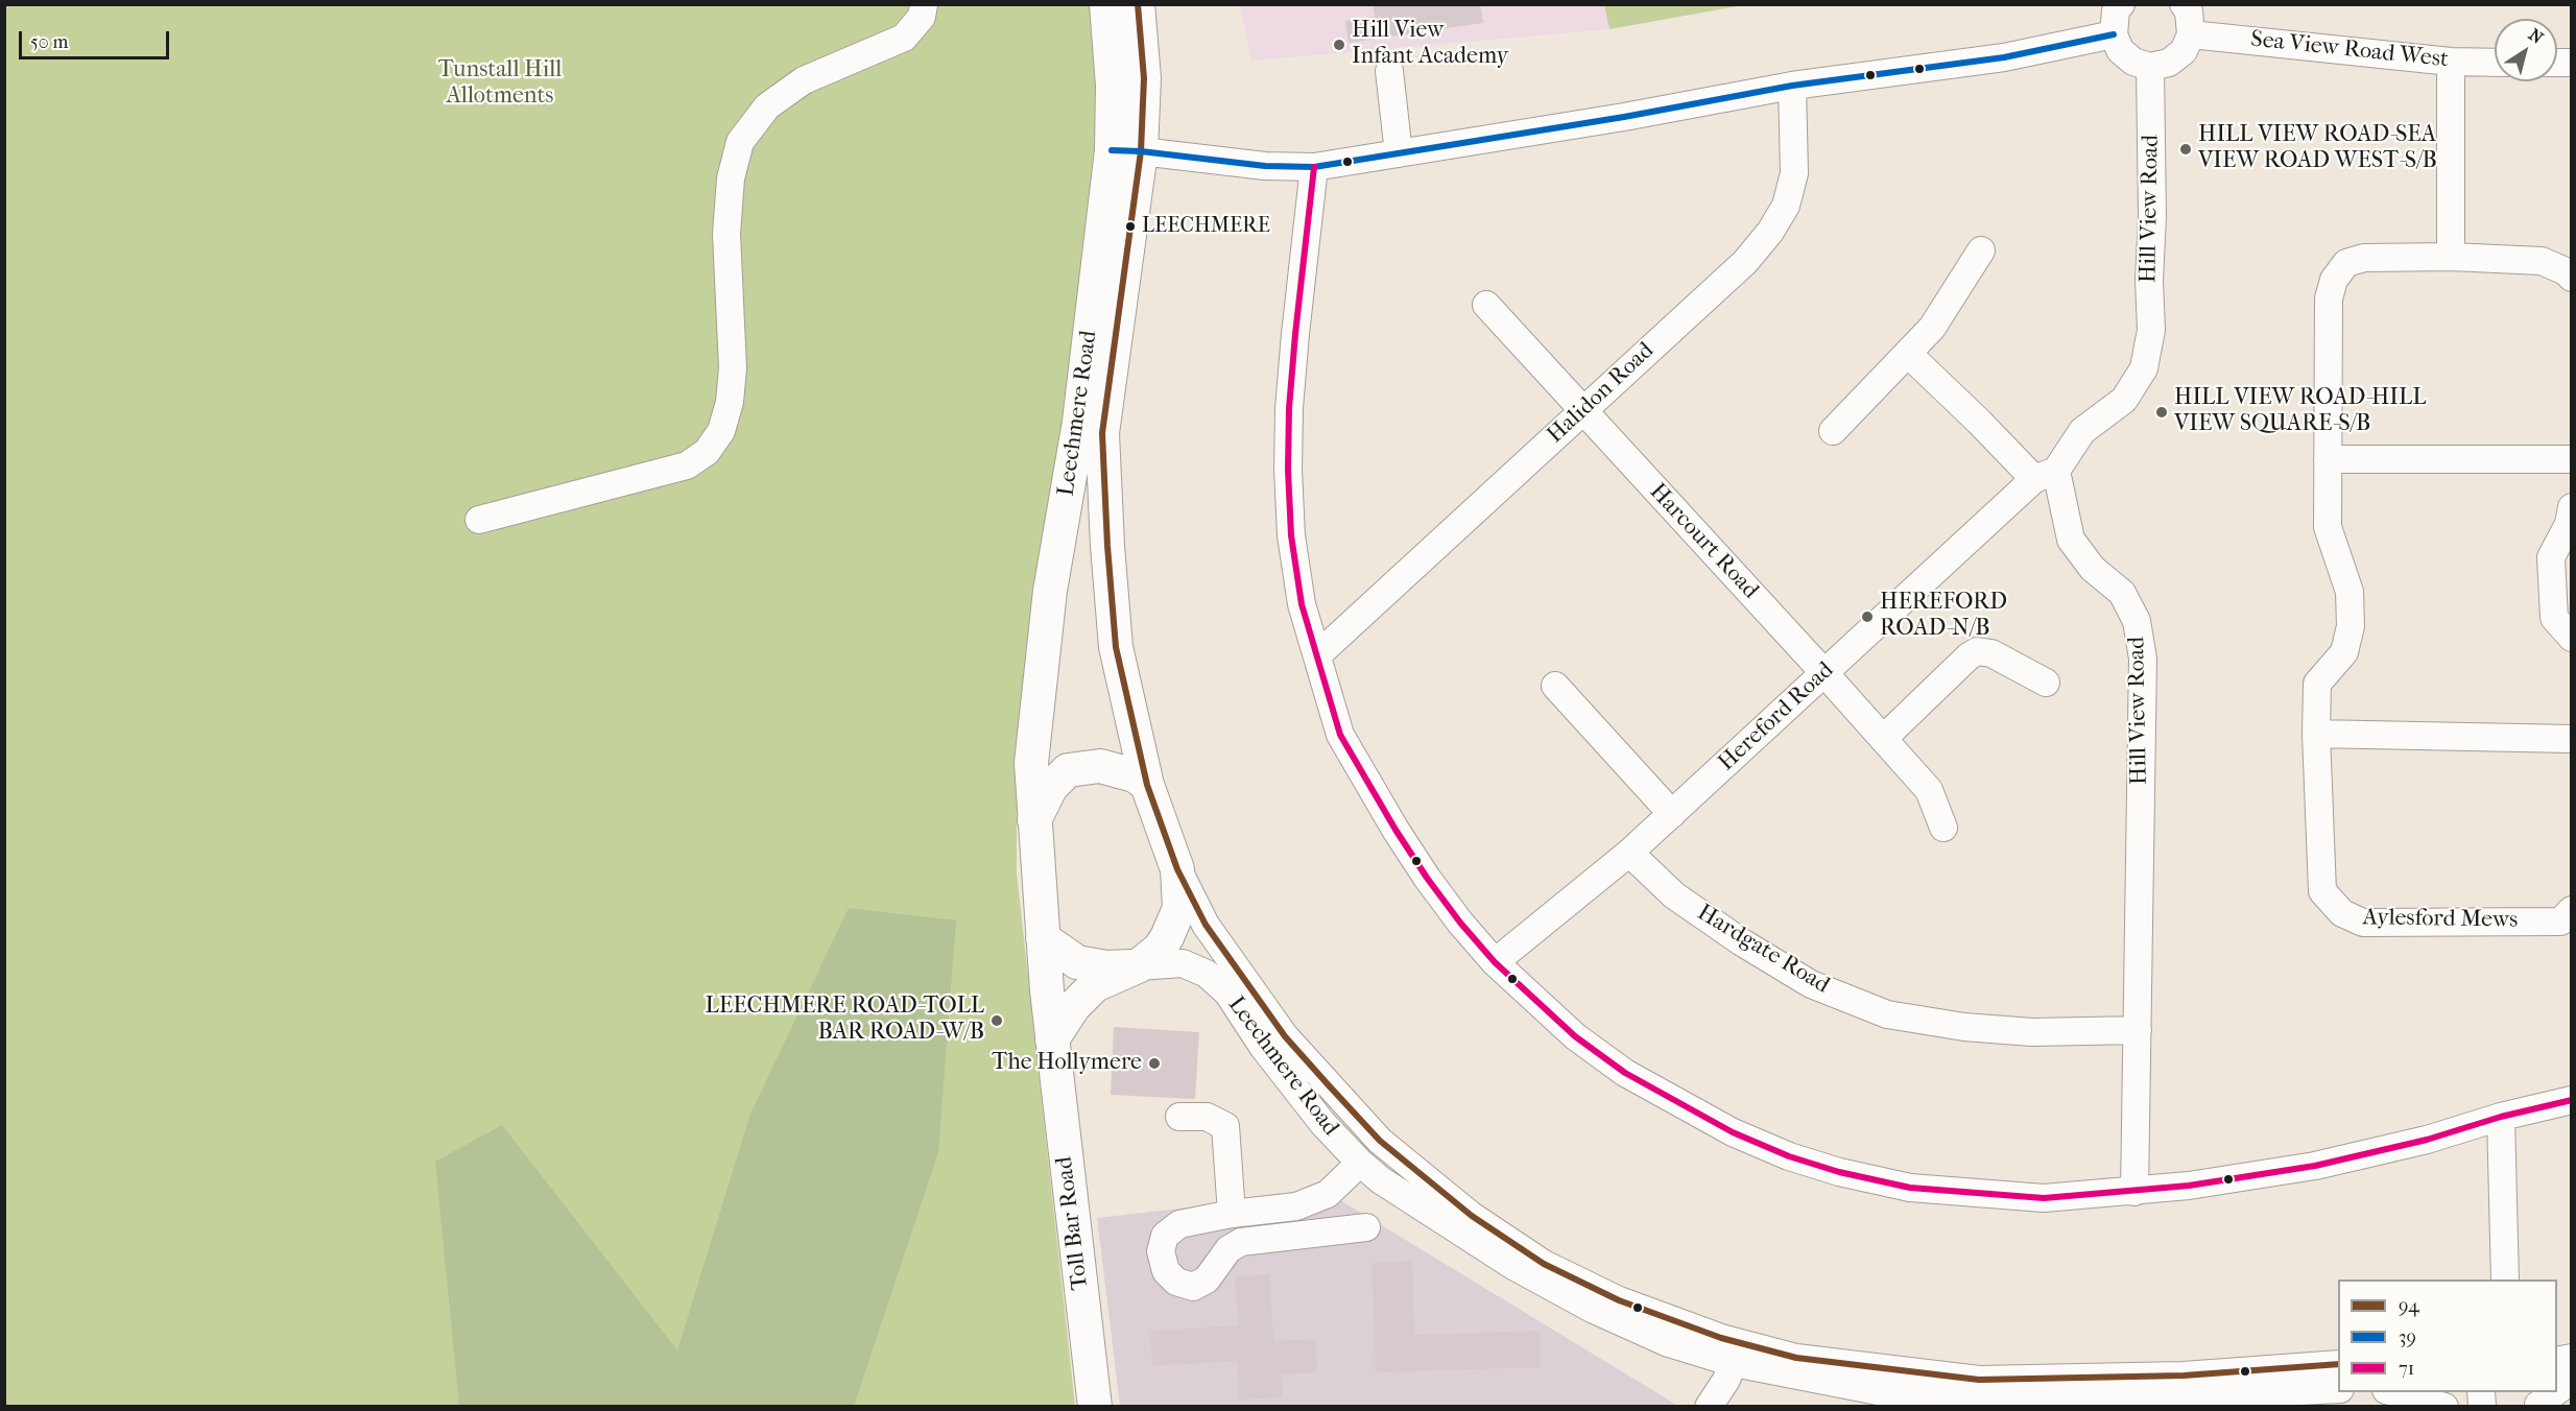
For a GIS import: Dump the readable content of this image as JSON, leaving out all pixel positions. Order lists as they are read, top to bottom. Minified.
{"streets":{"main road":["Leechmere Road","Toll Bar Road"],"street":["Sea View Road West","Hill View Road","Halidon Road","Harcourt Road","Hereford Road","Aylesford Mews","Hardgate Road"]},"crossings":[["Hill View Road","Hereford Road"],["Hill View Road","Hardgate Road"],["Halidon Road","Harcourt Road"],["Leechmere Road","Toll Bar Road"],["Harcourt Road","Hereford Road"],["Hereford Road","Hardgate Road"]],"parks":["Tunstall Hill Allotments"],"places":["Hill View Infant Academy","HILL VIEW ROAD-SEA VIEW ROAD WEST-S/B","LEECHMERE","HILL VIEW ROAD-HILL VIEW SQUARE-S/B","HEREFORD ROAD-N/B","LEECHMERE ROAD-TOLL BAR ROAD-W/B","The Hollymere"],"lines":["transit line 94","transit line 39","transit line 71"],"legend":["94","39","71"],"scale_bar":"50 m","north":"top right"}
